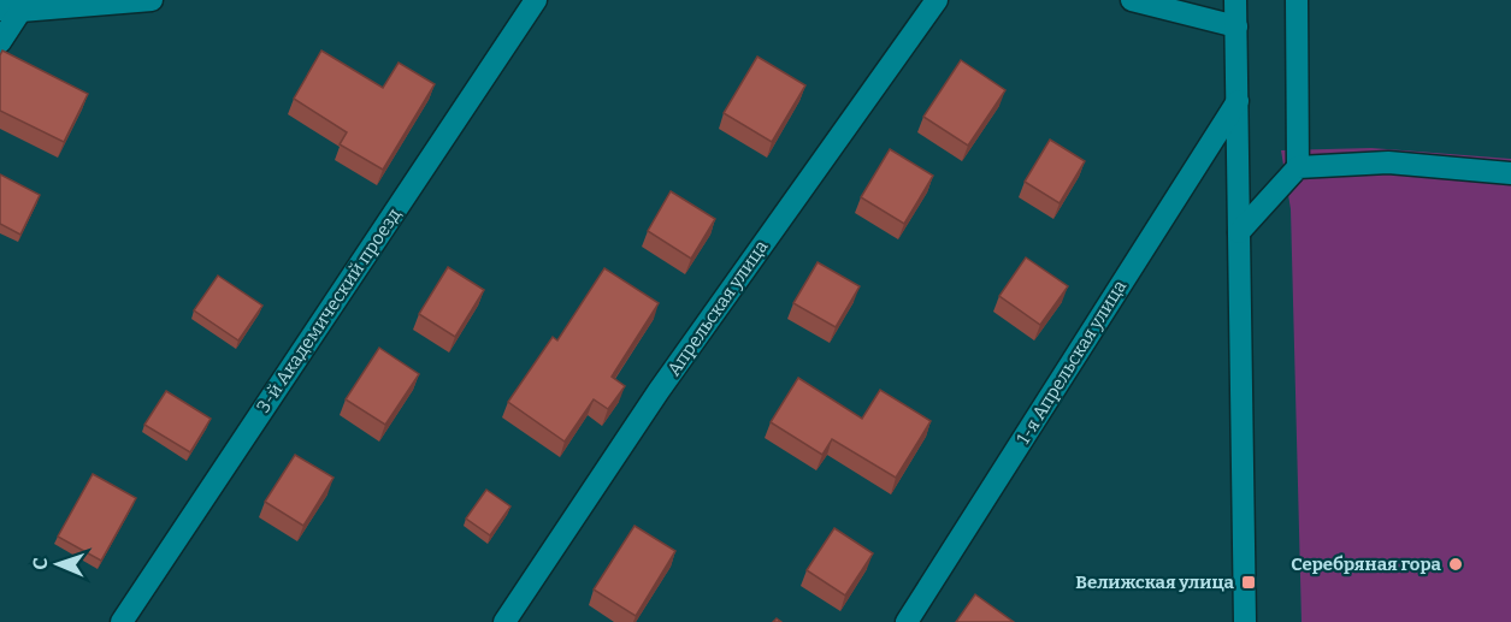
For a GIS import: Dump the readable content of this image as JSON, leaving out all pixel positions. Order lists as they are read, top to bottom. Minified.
{"streets":{"street":["Апрельская улица","3-й Академический проезд","1-я Апрельская улица"]},"places":{"other":["Серебряная гора"],"transit":["Велижская улица"]},"north":"left"}
